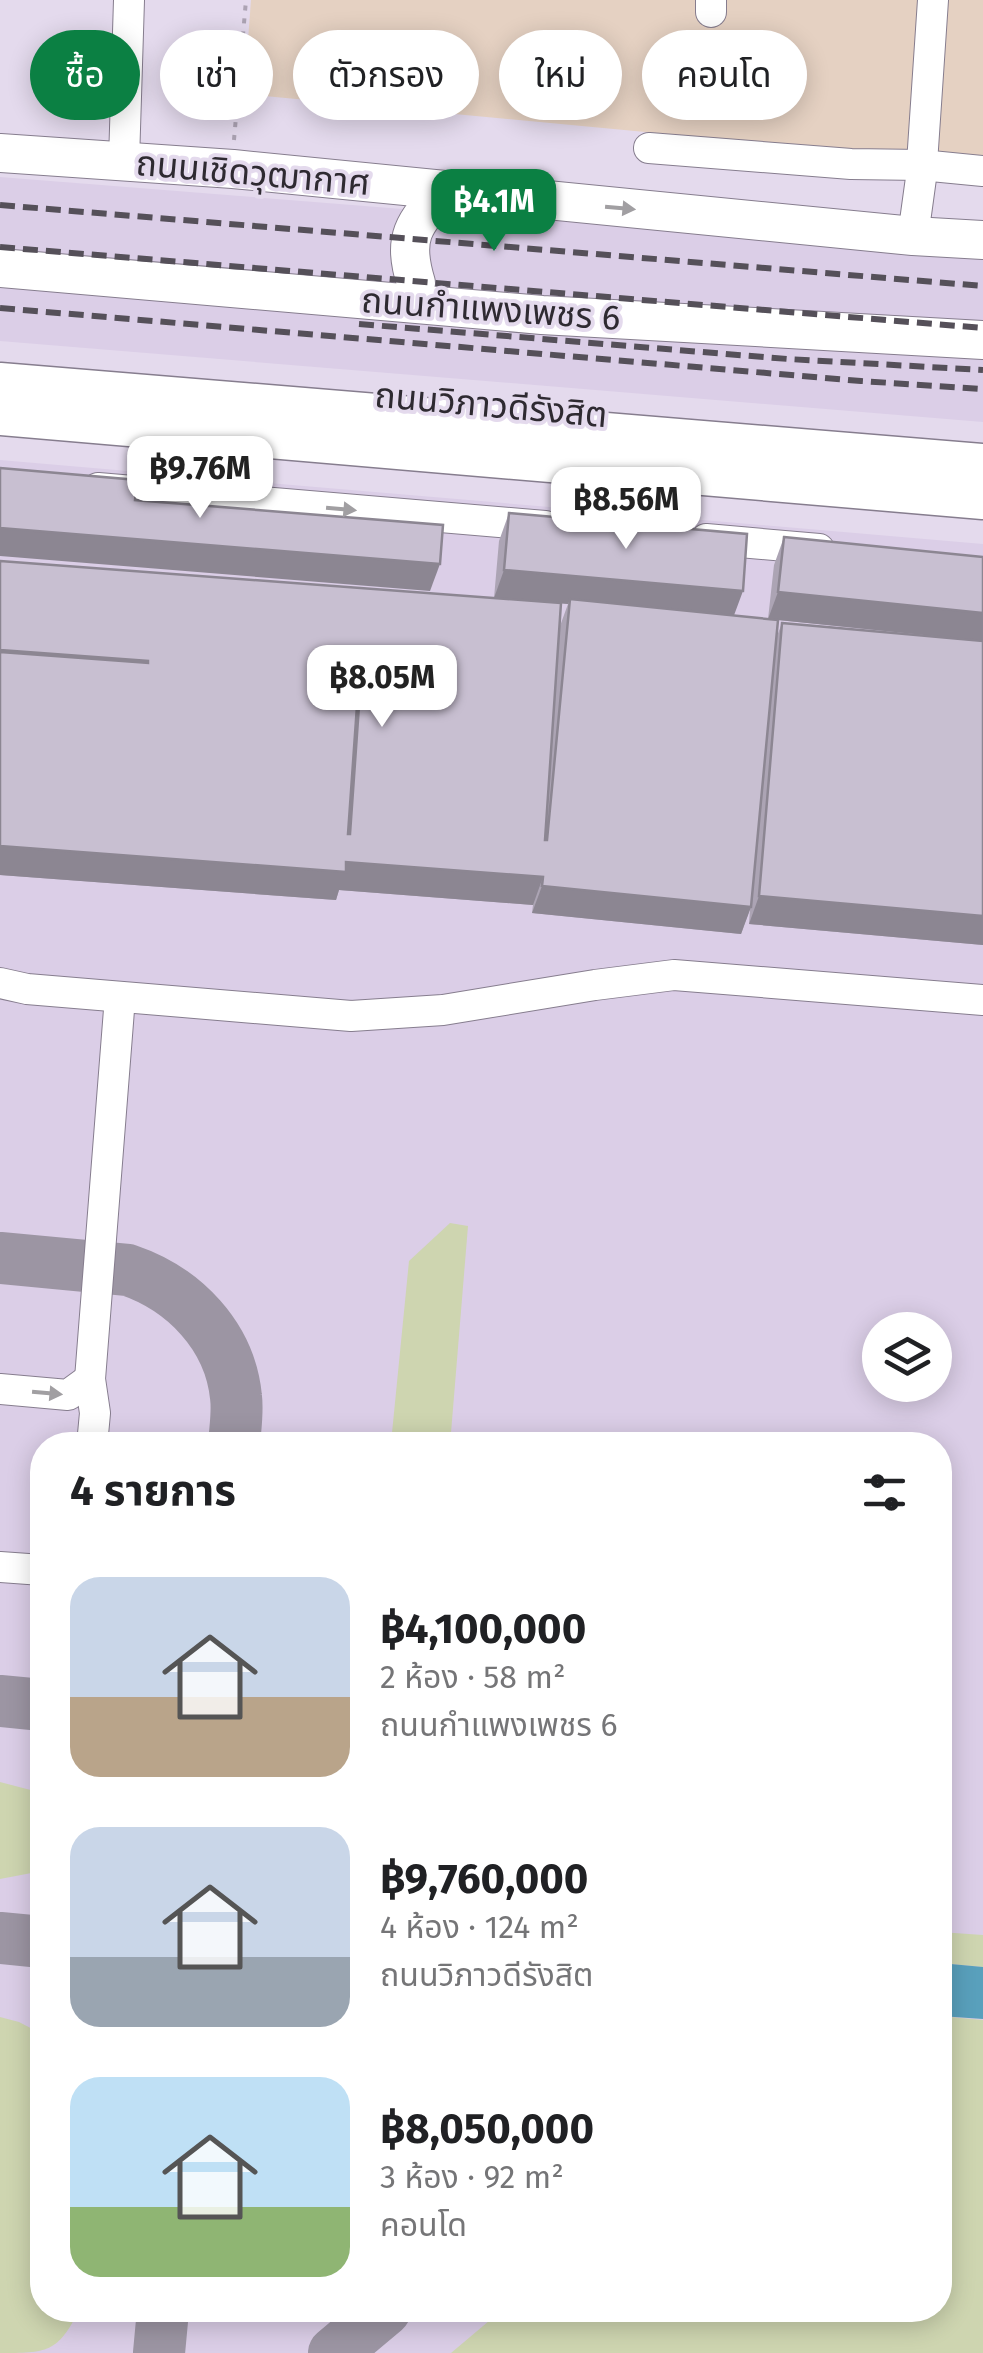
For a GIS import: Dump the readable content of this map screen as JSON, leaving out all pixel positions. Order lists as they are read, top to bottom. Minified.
{"streets":{"highway":["ถนนวิภาวดีรังสิต"],"main road":["ถนนเชิดวุฒากาศ","ถนนกำแพงเพชร 6"]},"one_way":["ถนนเชิดวุฒากาศ"],"page":{"chip":["ซื้อ","เช่า","ตัวกรอง","ใหม่","คอนโด"],"price":["฿4.1M","฿9.76M","฿8.56M","฿8.05M"],"heading":"4 รายการ","list":[{"name":"฿4,100,000","note":"2 ห้อง · 58 m² · ถนนกำแพงเพชร 6"},{"name":"฿9,760,000","note":"4 ห้อง · 124 m² · ถนนวิภาวดีรังสิต"},{"name":"฿8,050,000","note":"3 ห้อง · 92 m² · คอนโด"}]}}
